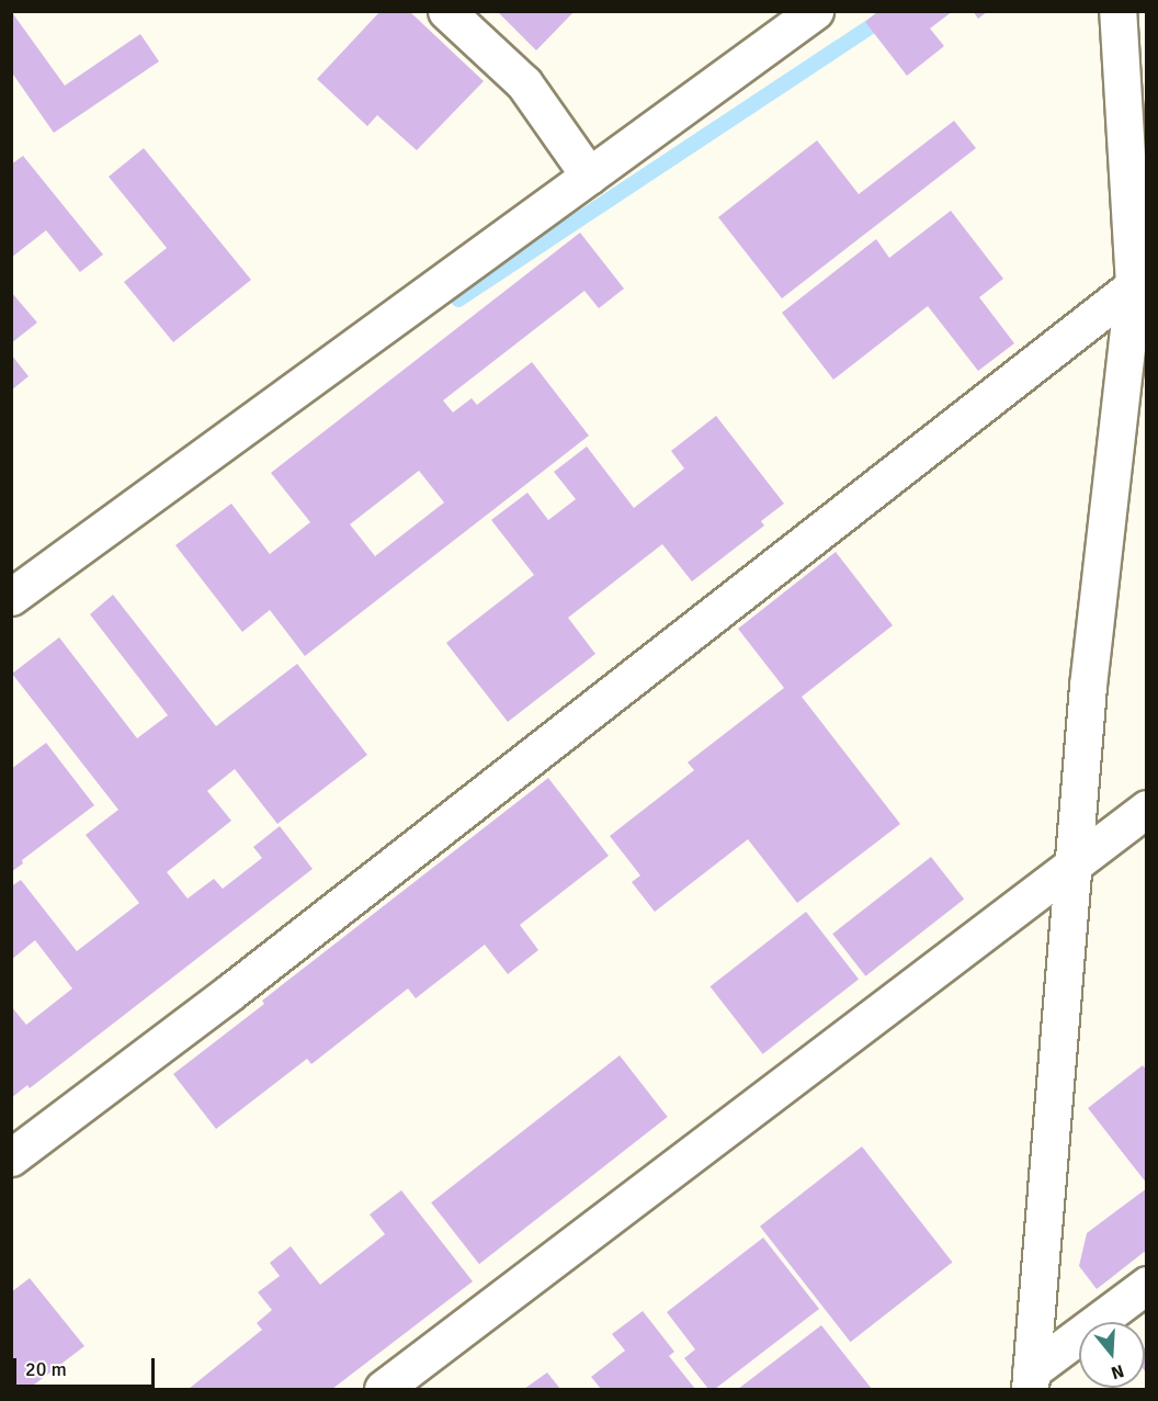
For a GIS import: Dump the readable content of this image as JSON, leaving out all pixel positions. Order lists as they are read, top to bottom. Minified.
{"scale_bar":"20 m","north":"bottom"}
